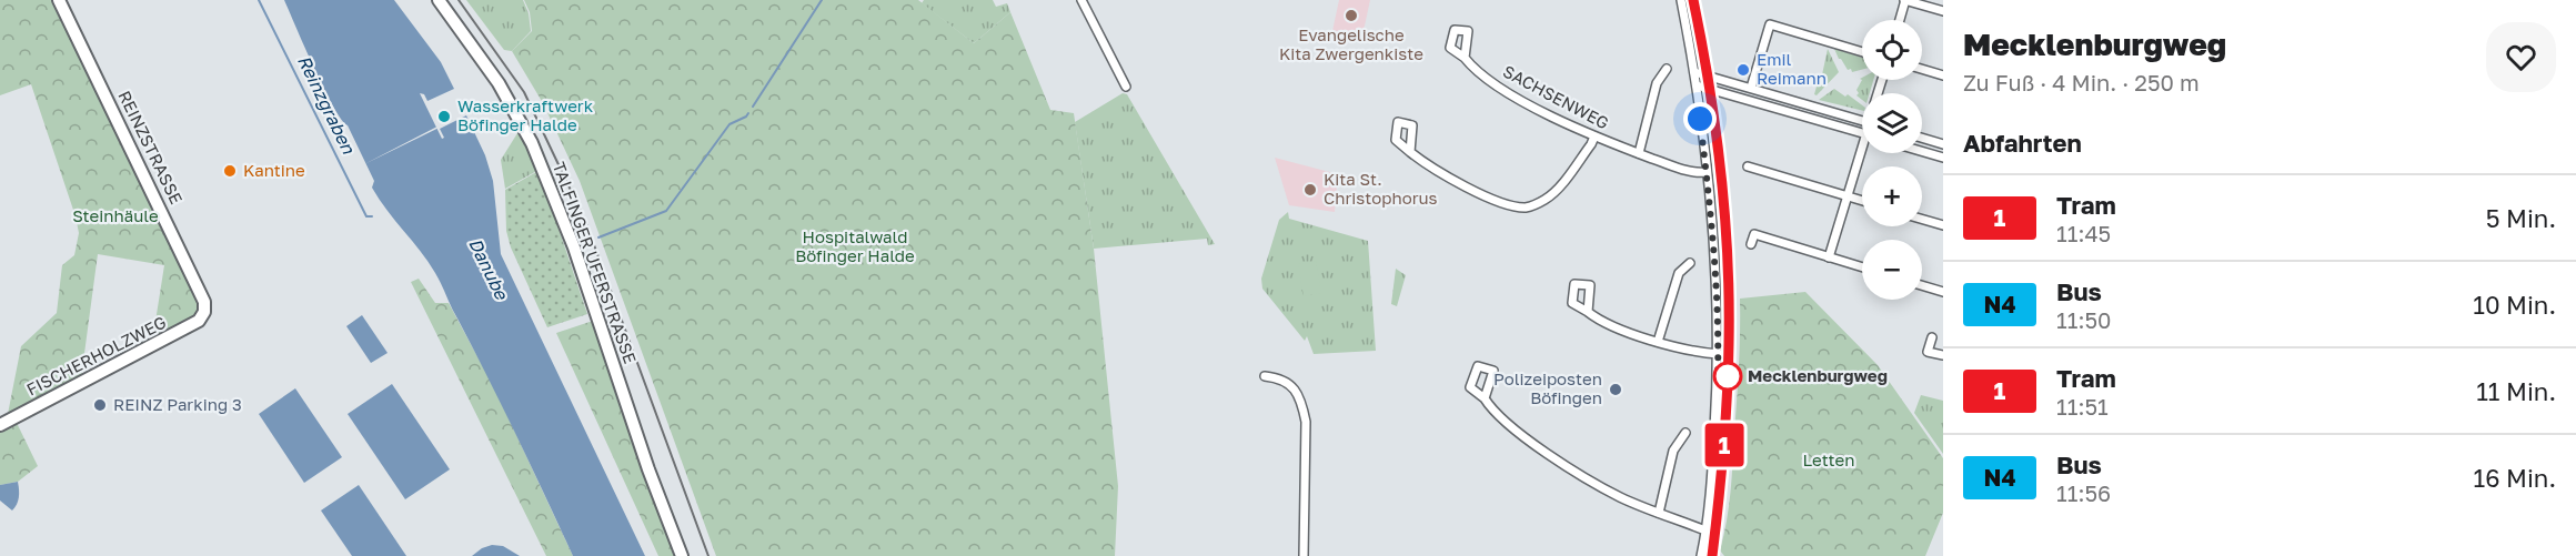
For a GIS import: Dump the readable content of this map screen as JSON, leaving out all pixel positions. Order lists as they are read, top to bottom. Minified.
{"streets":{"street":["SACHSENWEG","REINZSTRASSE","TALFINGER UFERSTRASSE","FISCHERHOLZWEG"]},"crossings":[["REINZSTRASSE","FISCHERHOLZWEG"]],"water":["Reinzgraben","Danube"],"parks":["Steinhäule","Hospitalwald Böfinger Halde","Letten"],"places":["Evangelische Kita Zwergenkiste","Emil Reimann","Wasserkraftwerk Böfinger Halde","Kantine","Kita St. Christophorus","Mecklenburgweg","Polizeiposten Böfingen","REINZ Parking 3"],"lines":["tram line 1"],"page":{"on_map":"1","heading":[["Mecklenburgweg","Zu Fuß · 4 Min. · 250 m"],"Abfahrten"],"map_buttons":["+","−"],"list":[{"mark":"1","name":"Tram","note":"11:45","value":"5 Min."},{"mark":"N4","name":"Bus","note":"11:50","value":"10 Min."},{"mark":"1","name":"Tram","note":"11:51","value":"11 Min."},{"mark":"N4","name":"Bus","note":"11:56","value":"16 Min."}]}}
